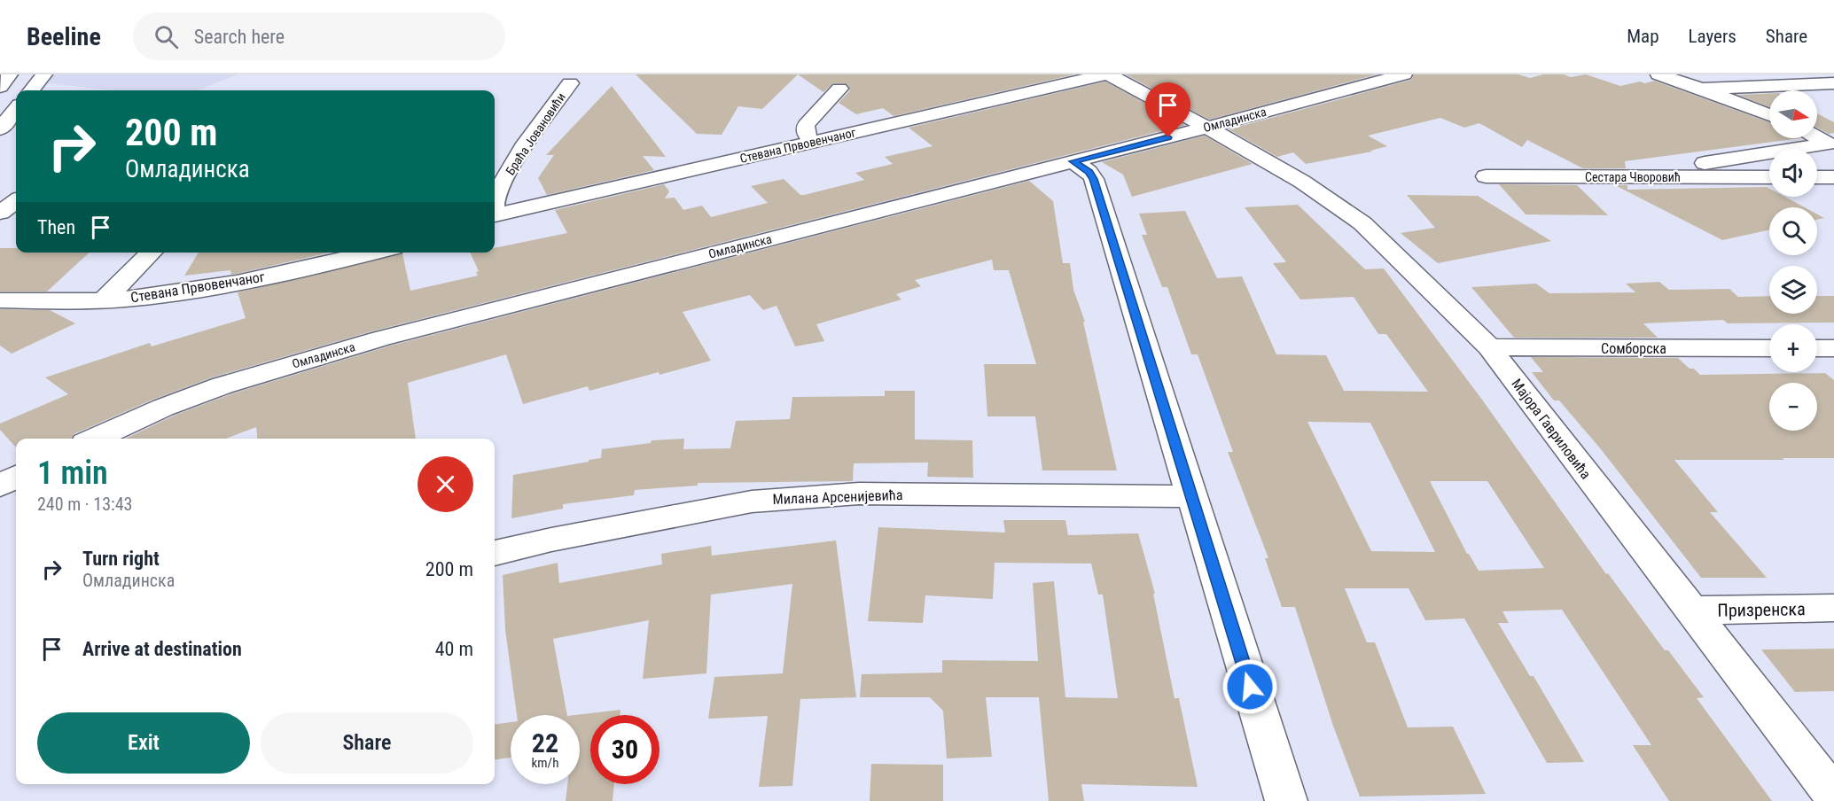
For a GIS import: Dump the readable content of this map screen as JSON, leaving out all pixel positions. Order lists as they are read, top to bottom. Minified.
{"streets":{"street":["Омладинска","Браћа Јовановићи","Стевана Првовенчаног","Сестара Чворовић","Сомборска","Мајора Гавриловића","Милана Арсенијевића","Призренска"]},"crossings":[["Омладинска","Мајора Гавриловића"],["Стевана Првовенчаног","Мајора Гавриловића"],["Сомборска","Мајора Гавриловића"],["Мајора Гавриловића","Призренска"]],"north":"right","page":{"header":"Beeline","search":"Search here","nav":["Map","Layers","Share"],"map_buttons":["+","−"],"turn":["200 m","Омладинска"],"then":"Then","heading":["1 min","240 m · 13:43"],"list":[{"name":"Turn right","note":"Омладинска","value":"200 m"},{"name":"Arrive at destination","value":"40 m"}],"buttons":["Exit","Share"],"speed":"22 km/h","limit":"30"}}
